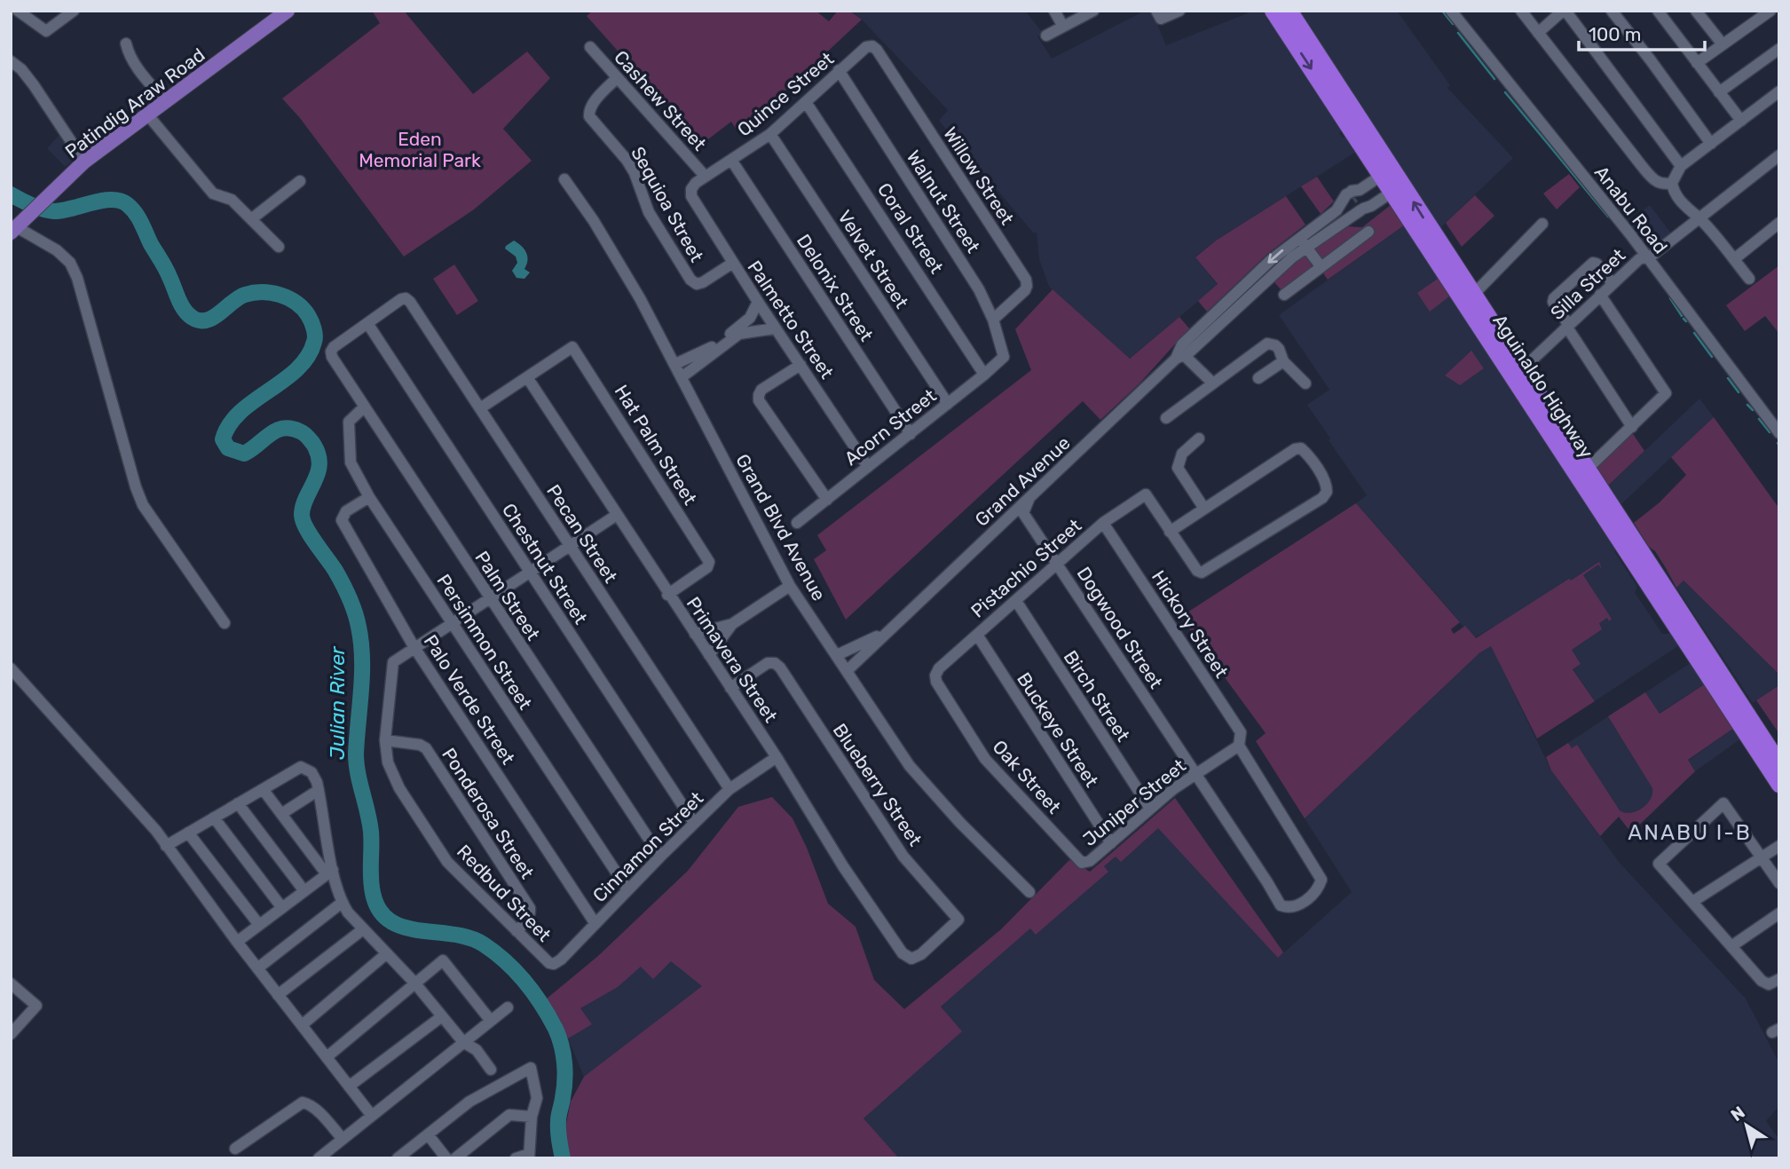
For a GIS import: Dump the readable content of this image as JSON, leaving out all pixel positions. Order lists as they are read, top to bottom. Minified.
{"streets":{"highway":["Aguinaldo Highway"],"main road":["Patindig Araw Road"],"street":["Quince Street","Cashew Street","Willow Street","Walnut Street","Sequioa Street","Anabu Road","Coral Street","Velvet Street","Silla Street","Delonix Street","Palmetto Street","Acorn Street","Hat Palm Street","Grand Avenue","Grand Blvd Avenue","Pecan Street","Chestnut Street","Pistachio Street","Palm Street","Hickory Street","Dogwood Street","Persimmon Street","Primavera Street","Birch Street","Palo Verde Street","Buckeye Street","Oak Street","Blueberry Street","Juniper Street","Ponderosa Street","Cinnamon Street","Redbud Street"]},"crossings":[["Quince Street","Cashew Street"],["Quince Street","Willow Street"],["Quince Street","Walnut Street"],["Quince Street","Coral Street"],["Quince Street","Velvet Street"],["Quince Street","Delonix Street"],["Quince Street","Palmetto Street"],["Cashew Street","Sequioa Street"],["Willow Street","Walnut Street"],["Walnut Street","Acorn Street"],["Sequioa Street","Palmetto Street"],["Anabu Road","Silla Street"],["Coral Street","Acorn Street"],["Velvet Street","Acorn Street"],["Silla Street","Aguinaldo Highway"],["Delonix Street","Acorn Street"],["Palmetto Street","Acorn Street"],["Aguinaldo Highway","Grand Avenue"],["Hat Palm Street","Primavera Street"],["Grand Avenue","Grand Blvd Avenue"],["Grand Avenue","Dogwood Street"],["Pecan Street","Chestnut Street"],["Pecan Street","Palm Street"],["Pecan Street","Cinnamon Street"],["Pecan Street","Redbud Street"],["Chestnut Street","Palm Street"],["Chestnut Street","Cinnamon Street"],["Chestnut Street","Redbud Street"],["Pistachio Street","Hickory Street"],["Pistachio Street","Dogwood Street"],["Pistachio Street","Birch Street"],["Pistachio Street","Buckeye Street"],["Pistachio Street","Oak Street"],["Palm Street","Persimmon Street"],["Palm Street","Cinnamon Street"],["Palm Street","Redbud Street"],["Hickory Street","Dogwood Street"],["Hickory Street","Juniper Street"],["Dogwood Street","Juniper Street"],["Persimmon Street","Palo Verde Street"],["Persimmon Street","Cinnamon Street"],["Persimmon Street","Redbud Street"],["Primavera Street","Blueberry Street"],["Primavera Street","Cinnamon Street"],["Primavera Street","Redbud Street"],["Birch Street","Juniper Street"],["Palo Verde Street","Cinnamon Street"],["Palo Verde Street","Redbud Street"],["Buckeye Street","Juniper Street"],["Oak Street","Juniper Street"],["Ponderosa Street","Redbud Street"],["Cinnamon Street","Redbud Street"]],"districts":["ANABU I-B"],"water":["Julian River"],"parks":["Eden Memorial Park"],"scale_bar":"100 m","north":"top left"}
